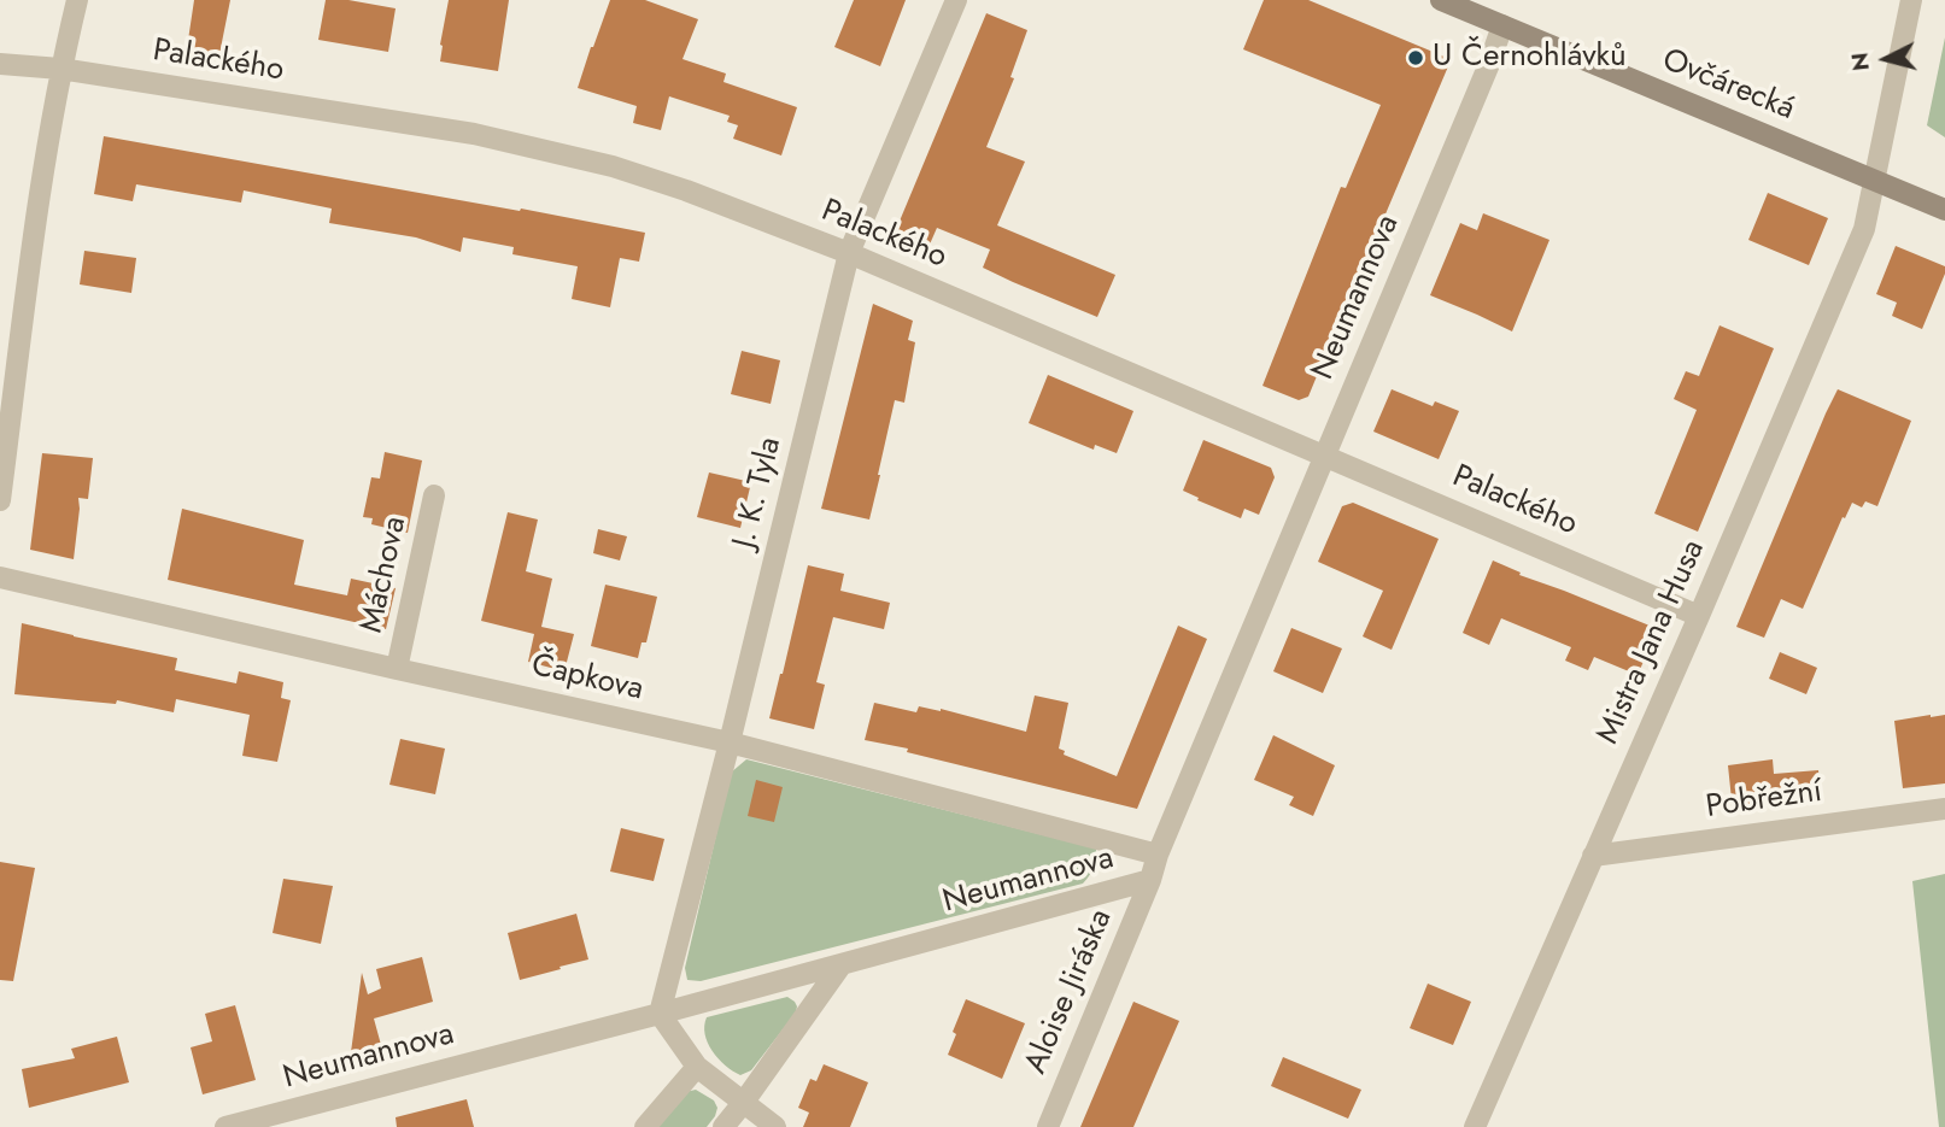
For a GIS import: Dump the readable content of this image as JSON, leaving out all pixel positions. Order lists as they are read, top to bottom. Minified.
{"streets":{"main road":["Ovčárecká"],"street":["Palackého","Neumannova","J. K. Tyla","Máchova","Mistra Jana Husa","Čapkova","Pobřežní","Aloise Jiráska"]},"crossings":[["Palackého","Neumannova"],["Palackého","J. K. Tyla"],["Palackého","Mistra Jana Husa"],["Ovčárecká","Neumannova"],["Ovčárecká","Mistra Jana Husa"],["Neumannova","J. K. Tyla"],["Neumannova","Čapkova"],["Neumannova","Aloise Jiráska"],["J. K. Tyla","Čapkova"],["Máchova","Čapkova"],["Mistra Jana Husa","Pobřežní"]],"places":["U Černohlávků"],"north":"left"}
